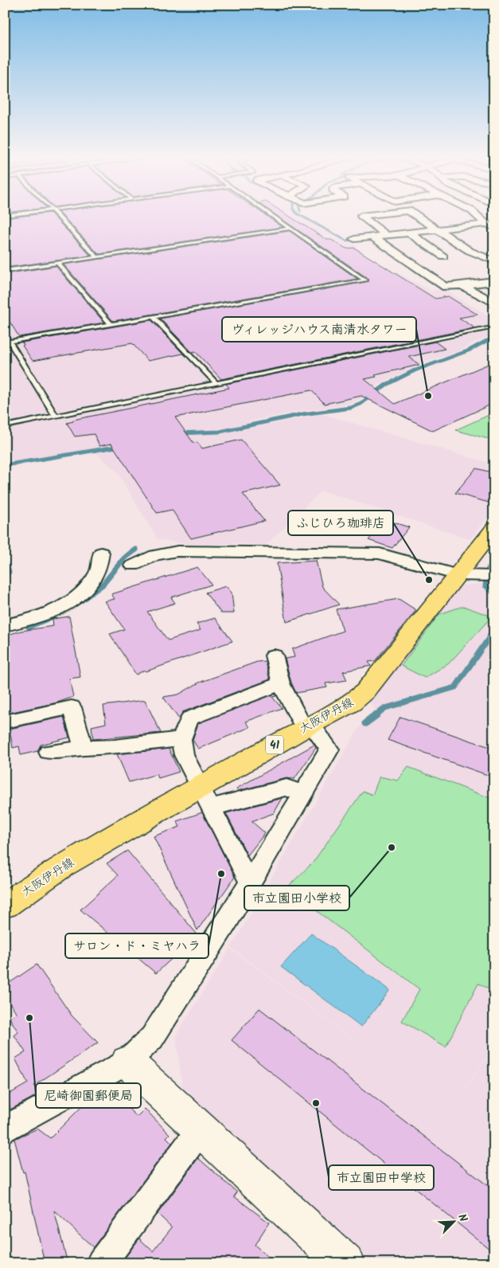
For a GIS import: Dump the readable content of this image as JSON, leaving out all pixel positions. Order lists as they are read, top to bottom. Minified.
{"streets":{"main road":["大阪伊丹線","41"]},"places":["ヴィレッジハウス南清水タワー","ふじひろ珈琲店","市立園田小学校","サロン・ド・ミヤハラ","尼崎御園郵便局","市立園田中学校"],"north":"top right"}
